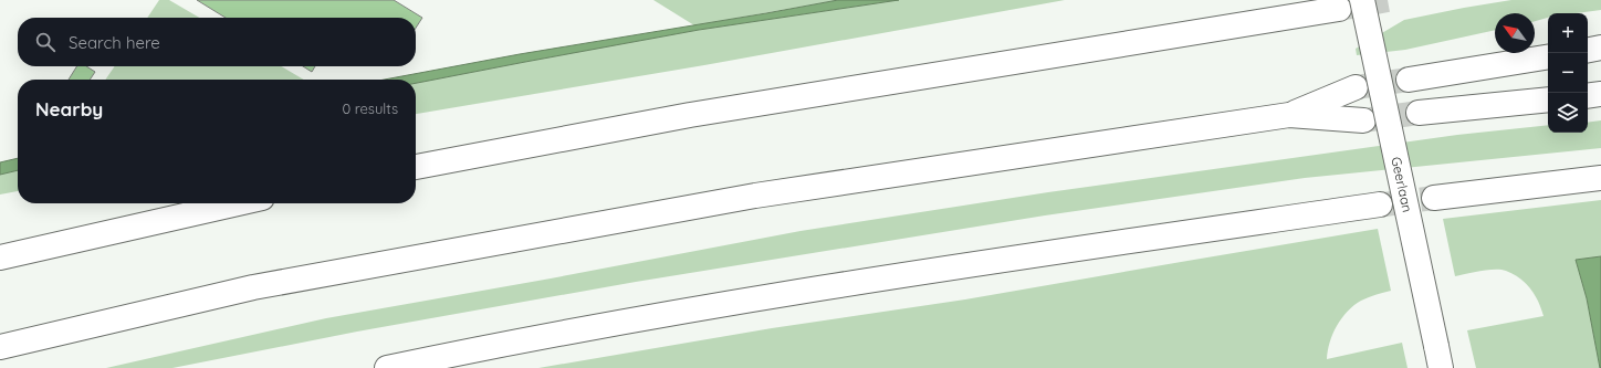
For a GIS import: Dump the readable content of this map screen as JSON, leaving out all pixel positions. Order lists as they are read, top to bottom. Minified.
{"streets":{"main road":["Geerlaan"]},"north":"top left","page":{"map_buttons":["+","−"],"search":"Search here","heading":["Nearby","0 results"]}}
